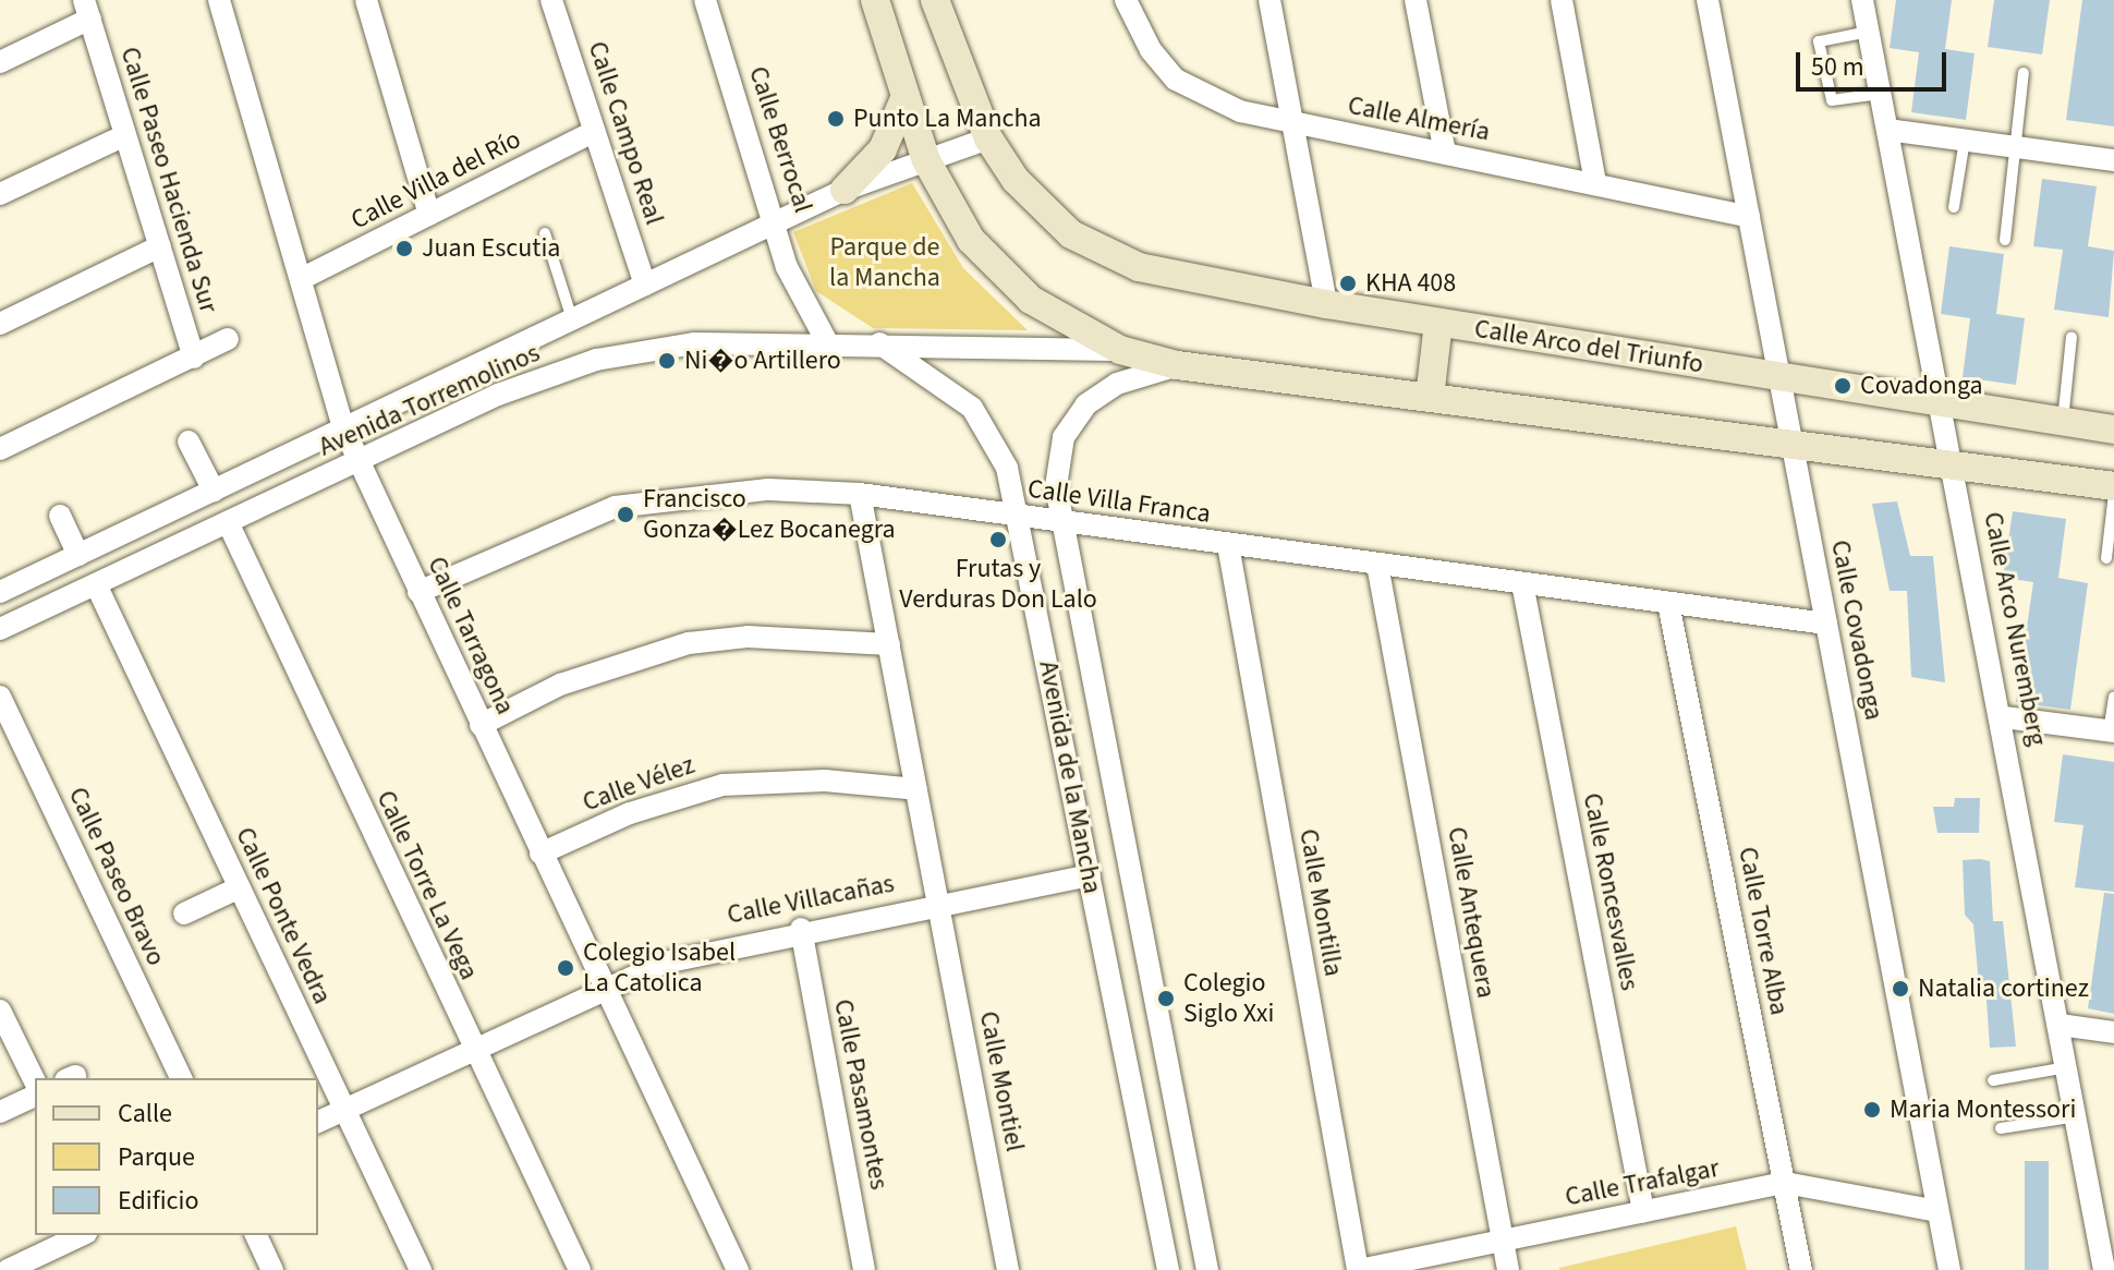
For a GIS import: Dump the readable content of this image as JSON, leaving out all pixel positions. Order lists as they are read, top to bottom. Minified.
{"streets":{"street":["Calle Almería","Calle Campo Real","Calle Berrocal","Calle Paseo Hacienda Sur","Calle Villa del Río","Calle Arco del Triunfo","Avenida Torremolinos","Calle Villa Franca","Calle Arco Nuremberg","Calle Covadonga","Calle Tarragona","Avenida de la Mancha","Calle Vélez","Calle Paseo Bravo","Calle Torre La Vega","Calle Roncesvalles","Calle Villacañas","Calle Montilla","Calle Antequera","Calle Ponte Vedra","Calle Torre Alba","Calle Montiel","Calle Pasamontes","Calle Trafalgar"]},"crossings":[["Calle Almería","Calle Covadonga"],["Calle Campo Real","Calle Villa del Río"],["Calle Campo Real","Avenida Torremolinos"],["Calle Berrocal","Avenida Torremolinos"],["Calle Villa del Río","Calle Tarragona"],["Calle Arco del Triunfo","Avenida Torremolinos"],["Calle Arco del Triunfo","Calle Arco Nuremberg"],["Calle Arco del Triunfo","Calle Covadonga"],["Avenida Torremolinos","Calle Tarragona"],["Avenida Torremolinos","Avenida de la Mancha"],["Avenida Torremolinos","Calle Torre La Vega"],["Avenida Torremolinos","Calle Ponte Vedra"],["Calle Villa Franca","Calle Covadonga"],["Calle Villa Franca","Calle Tarragona"],["Calle Villa Franca","Avenida de la Mancha"],["Calle Villa Franca","Calle Roncesvalles"],["Calle Villa Franca","Calle Montilla"],["Calle Villa Franca","Calle Antequera"],["Calle Villa Franca","Calle Torre Alba"],["Calle Villa Franca","Calle Montiel"],["Calle Covadonga","Calle Trafalgar"],["Calle Tarragona","Calle Vélez"],["Calle Tarragona","Calle Villacañas"],["Avenida de la Mancha","Calle Villacañas"],["Calle Vélez","Calle Montiel"],["Calle Torre La Vega","Calle Villacañas"],["Calle Roncesvalles","Calle Trafalgar"],["Calle Villacañas","Calle Ponte Vedra"],["Calle Villacañas","Calle Montiel"],["Calle Villacañas","Calle Pasamontes"],["Calle Montilla","Calle Trafalgar"],["Calle Antequera","Calle Trafalgar"],["Calle Torre Alba","Calle Trafalgar"]],"parks":["Parque de la Mancha"],"places":["Punto La Mancha","Juan Escutia","KHA 408","Ni�o Artillero","Covadonga","Francisco Gonza�Lez Bocanegra","Frutas y Verduras Don Lalo","Colegio Isabel La Catolica","Natalia cortinez","Colegio Siglo Xxi","Maria Montessori"],"legend":["Calle","Parque","Edificio"],"scale_bar":"50 m"}
